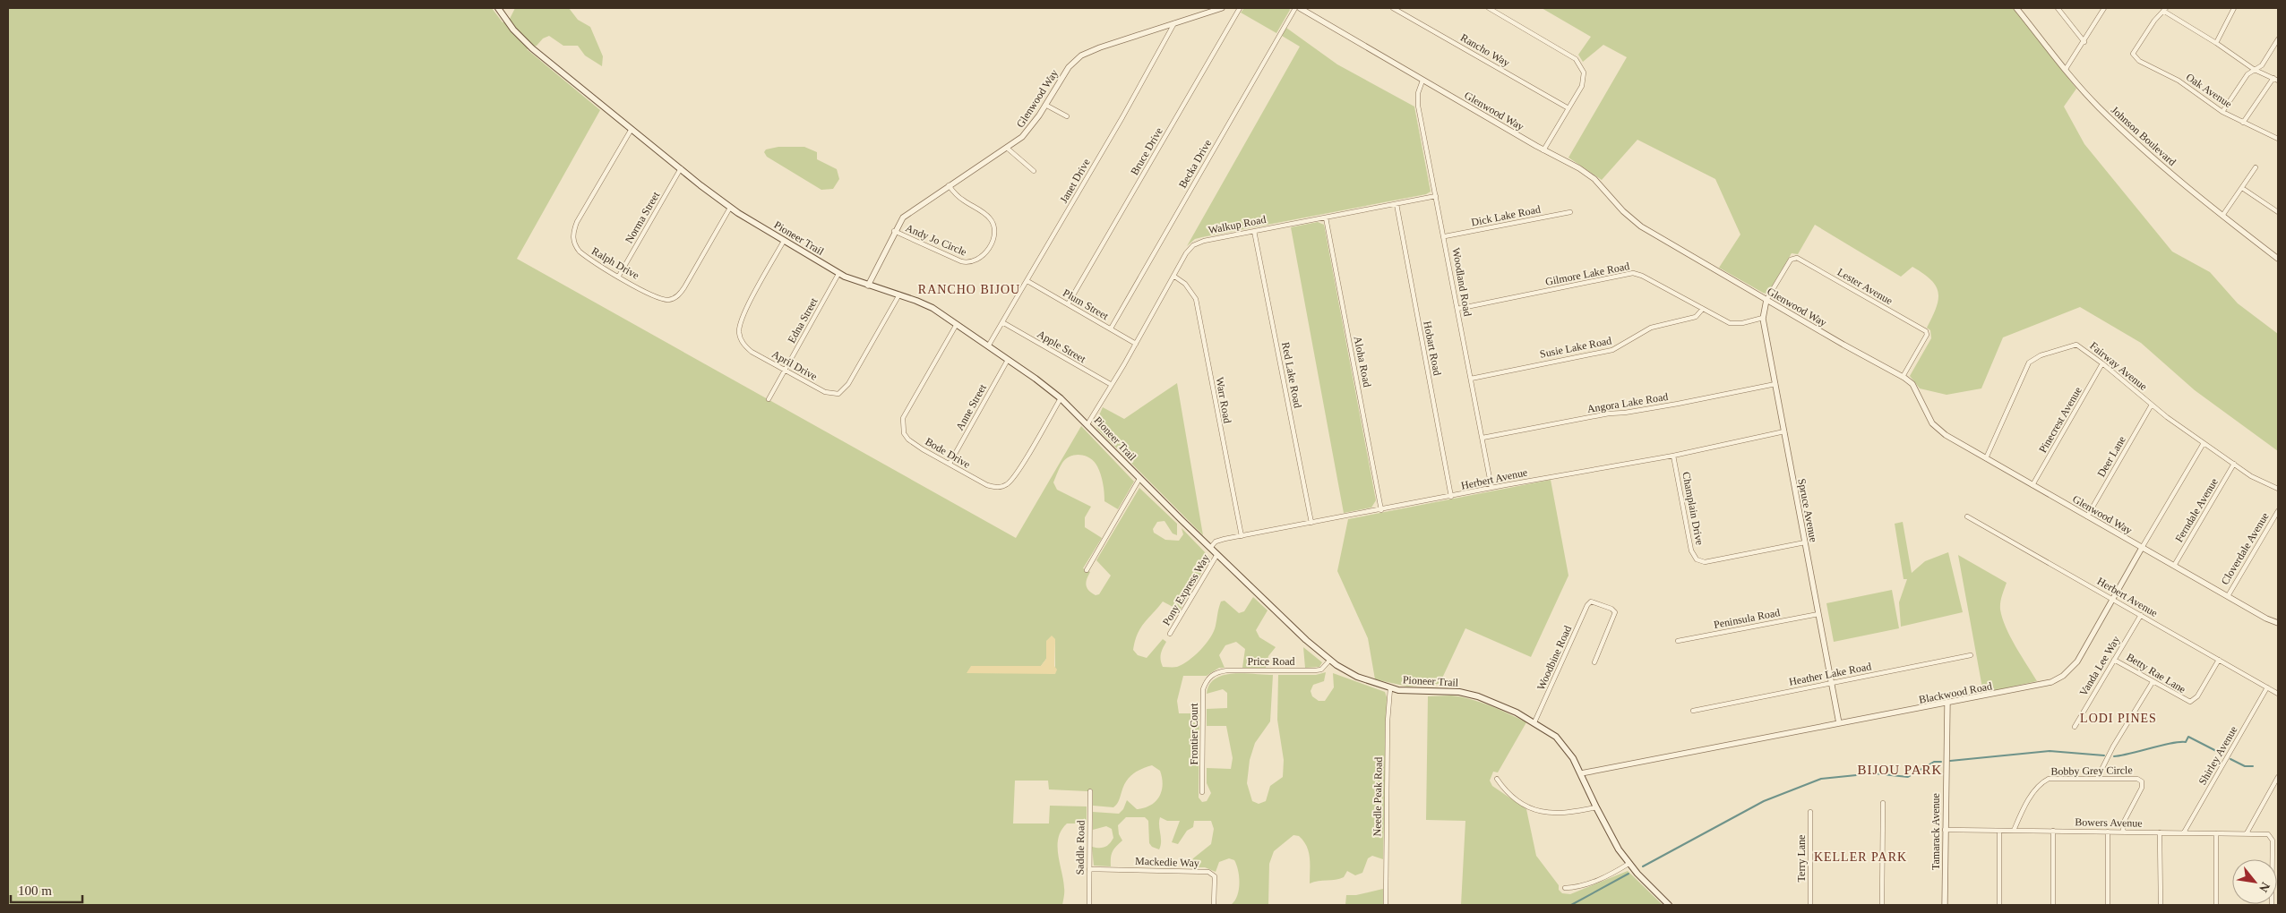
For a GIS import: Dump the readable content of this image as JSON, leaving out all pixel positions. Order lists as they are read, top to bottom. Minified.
{"streets":{"main road":["Pioneer Trail"],"street":["Rancho Way","Oak Avenue","Glenwood Way","Johnson Boulevard","Bruce Drive","Becka Drive","Janet Drive","Dick Lake Road","Norma Street","Walkup Road","Andy Jo Circle","Ralph Drive","Gilmore Lake Road","Woodland Road","Lester Avenue","Plum Street","Edna Street","Apple Street","Susie Lake Road","Hobart Road","Aloha Road","April Drive","Fairway Avenue","Red Lake Road","Warr Road","Angora Lake Road","Anne Street","Pinecrest Avenue","Bode Drive","Deer Lane","Herbert Avenue","Champlain Drive","Spruce Avenue","Ferndale Avenue","Cloverdale Avenue","Pony Express Way","Peninsula Road","Woodbine Road","Price Road","Vanda Lee Way","Betty Rae Lane","Heather Lake Road","Blackwood Road","Frontier Court","Shirley Avenue","Bobby Grey Circle","Needle Peak Road","Bowers Avenue","Tamarack Avenue","Saddle Road","Terry Lane","Mackedie Way"]},"crossings":[["Glenwood Way","Janet Drive"],["Glenwood Way","Pioneer Trail"],["Glenwood Way","Andy Jo Circle"],["Glenwood Way","Woodland Road"],["Glenwood Way","Lester Avenue"],["Glenwood Way","Fairway Avenue"],["Glenwood Way","Pinecrest Avenue"],["Glenwood Way","Deer Lane"],["Glenwood Way","Spruce Avenue"],["Glenwood Way","Ferndale Avenue"],["Glenwood Way","Cloverdale Avenue"],["Glenwood Way","Blackwood Road"],["Bruce Drive","Plum Street"],["Becka Drive","Plum Street"],["Janet Drive","Pioneer Trail"],["Janet Drive","Plum Street"],["Janet Drive","Apple Street"],["Dick Lake Road","Woodland Road"],["Norma Street","Pioneer Trail"],["Norma Street","Ralph Drive"],["Walkup Road","Pioneer Trail"],["Walkup Road","Woodland Road"],["Walkup Road","Plum Street"],["Walkup Road","Apple Street"],["Walkup Road","Hobart Road"],["Walkup Road","Aloha Road"],["Walkup Road","Red Lake Road"],["Walkup Road","Warr Road"],["Pioneer Trail","Ralph Drive"],["Pioneer Trail","Edna Street"],["Pioneer Trail","April Drive"],["Pioneer Trail","Anne Street"],["Pioneer Trail","Bode Drive"],["Pioneer Trail","Herbert Avenue"],["Pioneer Trail","Pony Express Way"],["Pioneer Trail","Woodbine Road"],["Pioneer Trail","Price Road"],["Pioneer Trail","Blackwood Road"],["Pioneer Trail","Needle Peak Road"],["Gilmore Lake Road","Woodland Road"],["Gilmore Lake Road","Susie Lake Road"],["Gilmore Lake Road","Spruce Avenue"],["Woodland Road","Susie Lake Road"],["Woodland Road","Angora Lake Road"],["Woodland Road","Herbert Avenue"],["Lester Avenue","Spruce Avenue"],["Edna Street","April Drive"],["Hobart Road","Herbert Avenue"],["Aloha Road","Herbert Avenue"],["Fairway Avenue","Pinecrest Avenue"],["Fairway Avenue","Deer Lane"],["Fairway Avenue","Ferndale Avenue"],["Fairway Avenue","Blackwood Road"],["Red Lake Road","Herbert Avenue"],["Warr Road","Herbert Avenue"],["Angora Lake Road","Spruce Avenue"],["Anne Street","Bode Drive"],["Herbert Avenue","Champlain Drive"],["Herbert Avenue","Spruce Avenue"],["Herbert Avenue","Vanda Lee Way"],["Herbert Avenue","Betty Rae Lane"],["Herbert Avenue","Blackwood Road"],["Herbert Avenue","Shirley Avenue"],["Champlain Drive","Spruce Avenue"],["Spruce Avenue","Peninsula Road"],["Spruce Avenue","Heather Lake Road"],["Spruce Avenue","Blackwood Road"],["Price Road","Frontier Court"],["Vanda Lee Way","Betty Rae Lane"],["Blackwood Road","Tamarack Avenue"],["Shirley Avenue","Bowers Avenue"],["Bobby Grey Circle","Bowers Avenue"],["Bowers Avenue","Tamarack Avenue"],["Saddle Road","Mackedie Way"]],"districts":["RANCHO BIJOU","LODI PINES","BIJOU PARK","KELLER PARK"],"scale_bar":"100 m","north":"bottom right"}
